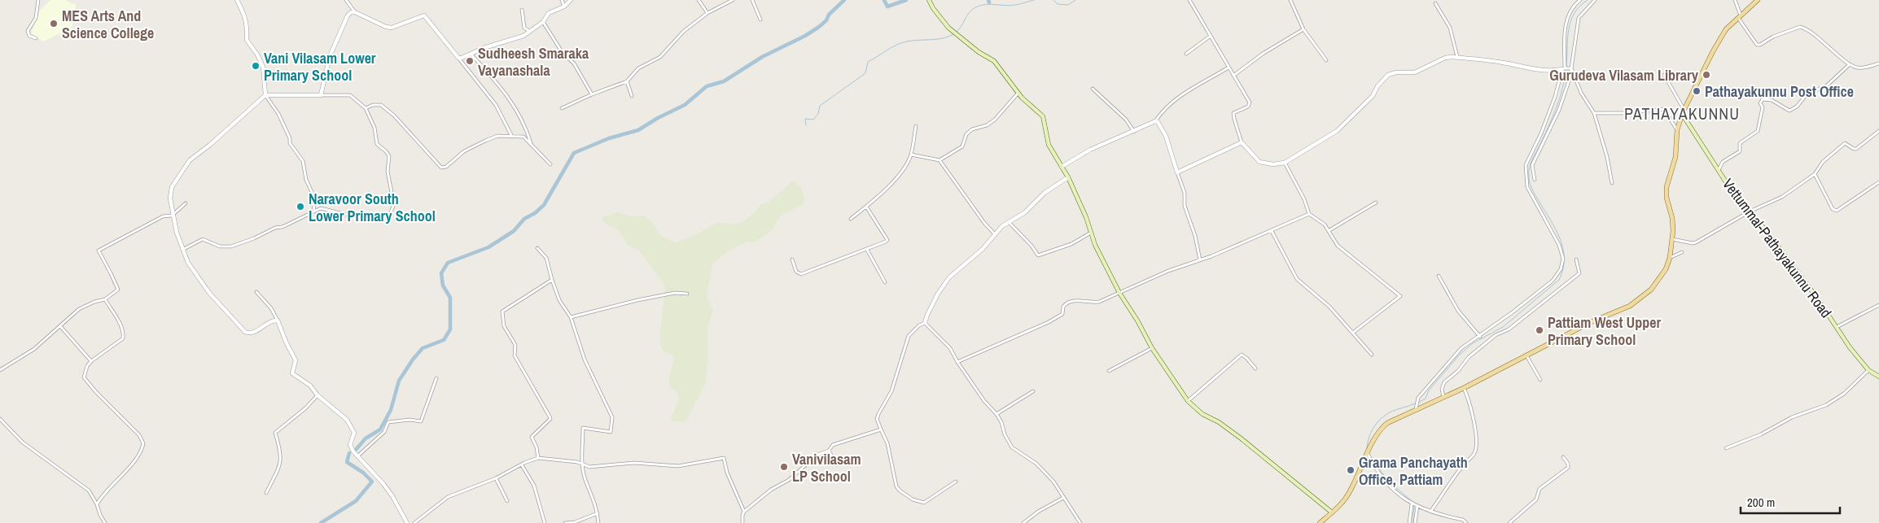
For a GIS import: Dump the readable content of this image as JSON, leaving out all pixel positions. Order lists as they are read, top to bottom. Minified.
{"streets":{"main road":["Vettummal-Pathayakunnu Road"]},"districts":["PATHAYAKUNNU"],"places":["MES Arts And Science College","Sudheesh Smaraka Vayanashala","Vani Vilasam Lower Primary School","Gurudeva Vilasam Library","Pathayakunnu Post Office","Naravoor South Lower Primary School","Pattiam West Upper Primary School","Vanivilasam LP School","Grama Panchayath Office, Pattiam"],"scale_bar":"200 m"}
